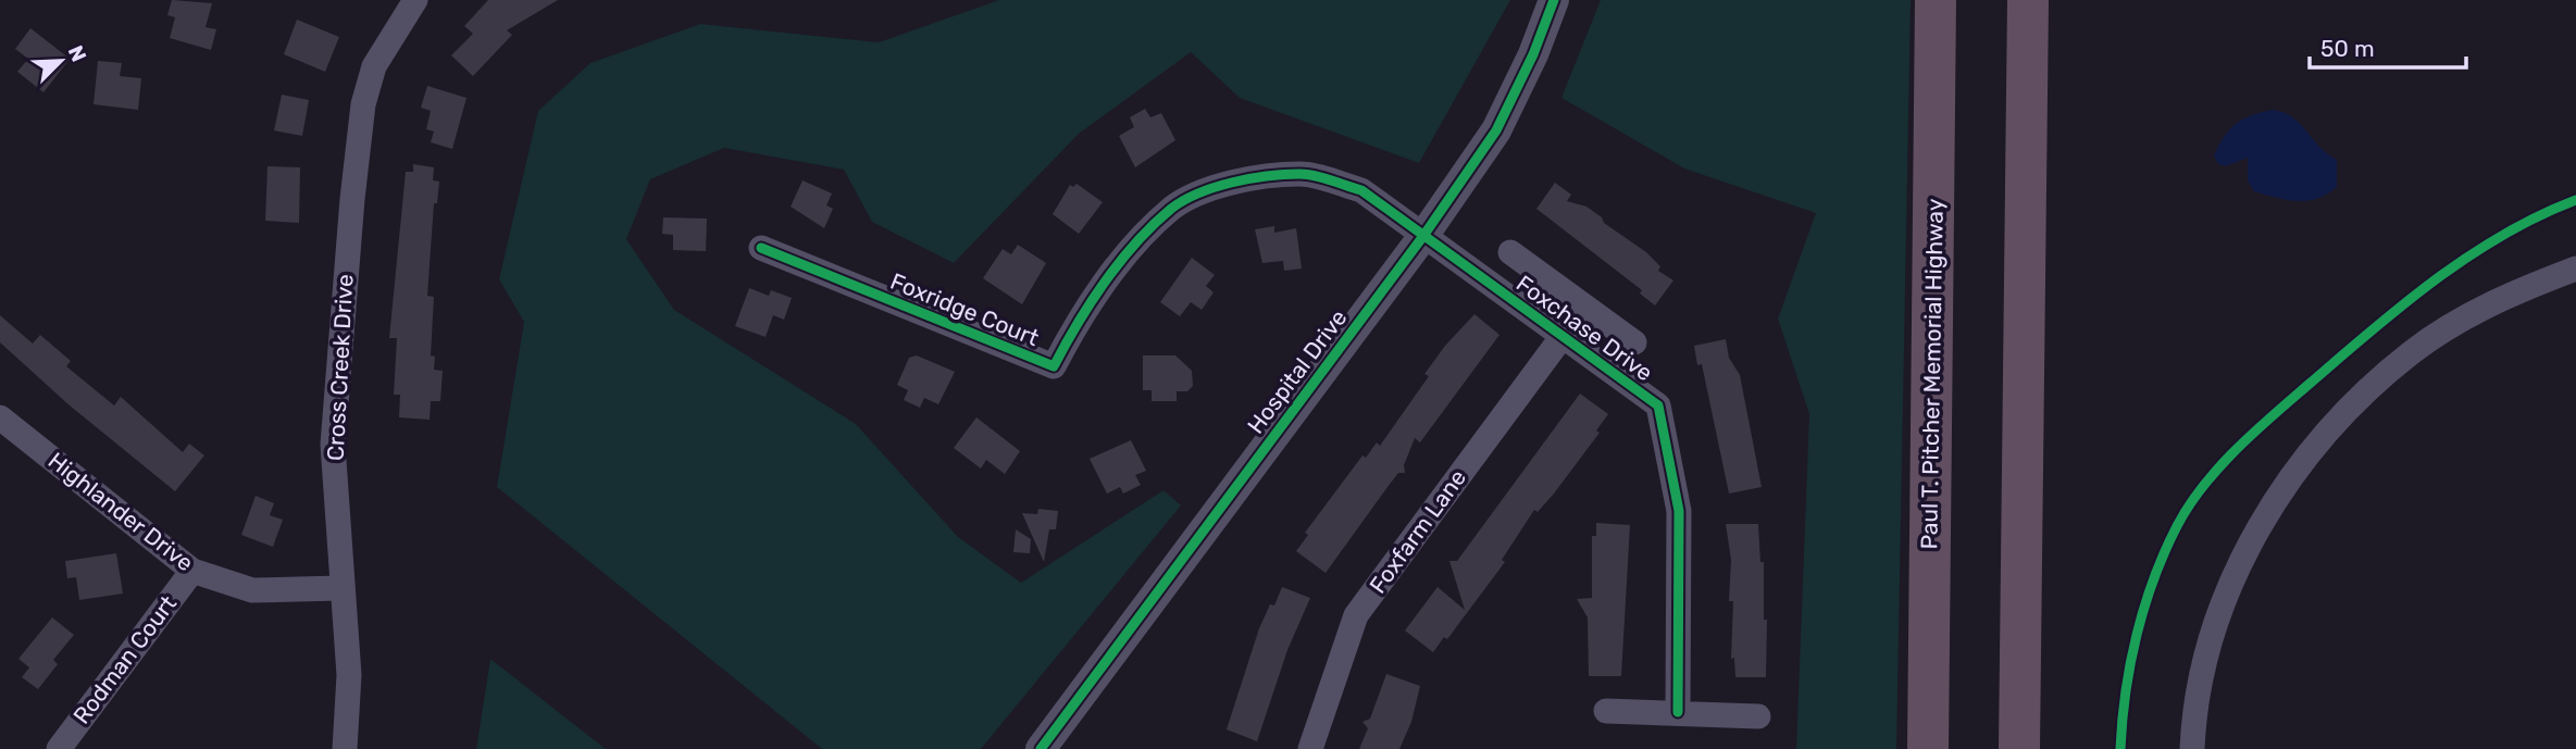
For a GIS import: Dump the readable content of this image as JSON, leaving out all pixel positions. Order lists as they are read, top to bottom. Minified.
{"streets":{"highway":["Paul T. Pitcher Memorial Highway"],"street":["Foxridge Court","Foxchase Drive","Cross Creek Drive","Hospital Drive","Highlander Drive","Foxfarm Lane","Rodman Court"]},"crossings":[["Foxridge Court","Foxchase Drive"],["Foxridge Court","Hospital Drive"],["Foxchase Drive","Hospital Drive"],["Foxchase Drive","Foxfarm Lane"],["Cross Creek Drive","Highlander Drive"],["Highlander Drive","Rodman Court"]],"scale_bar":"50 m","north":"top right"}
